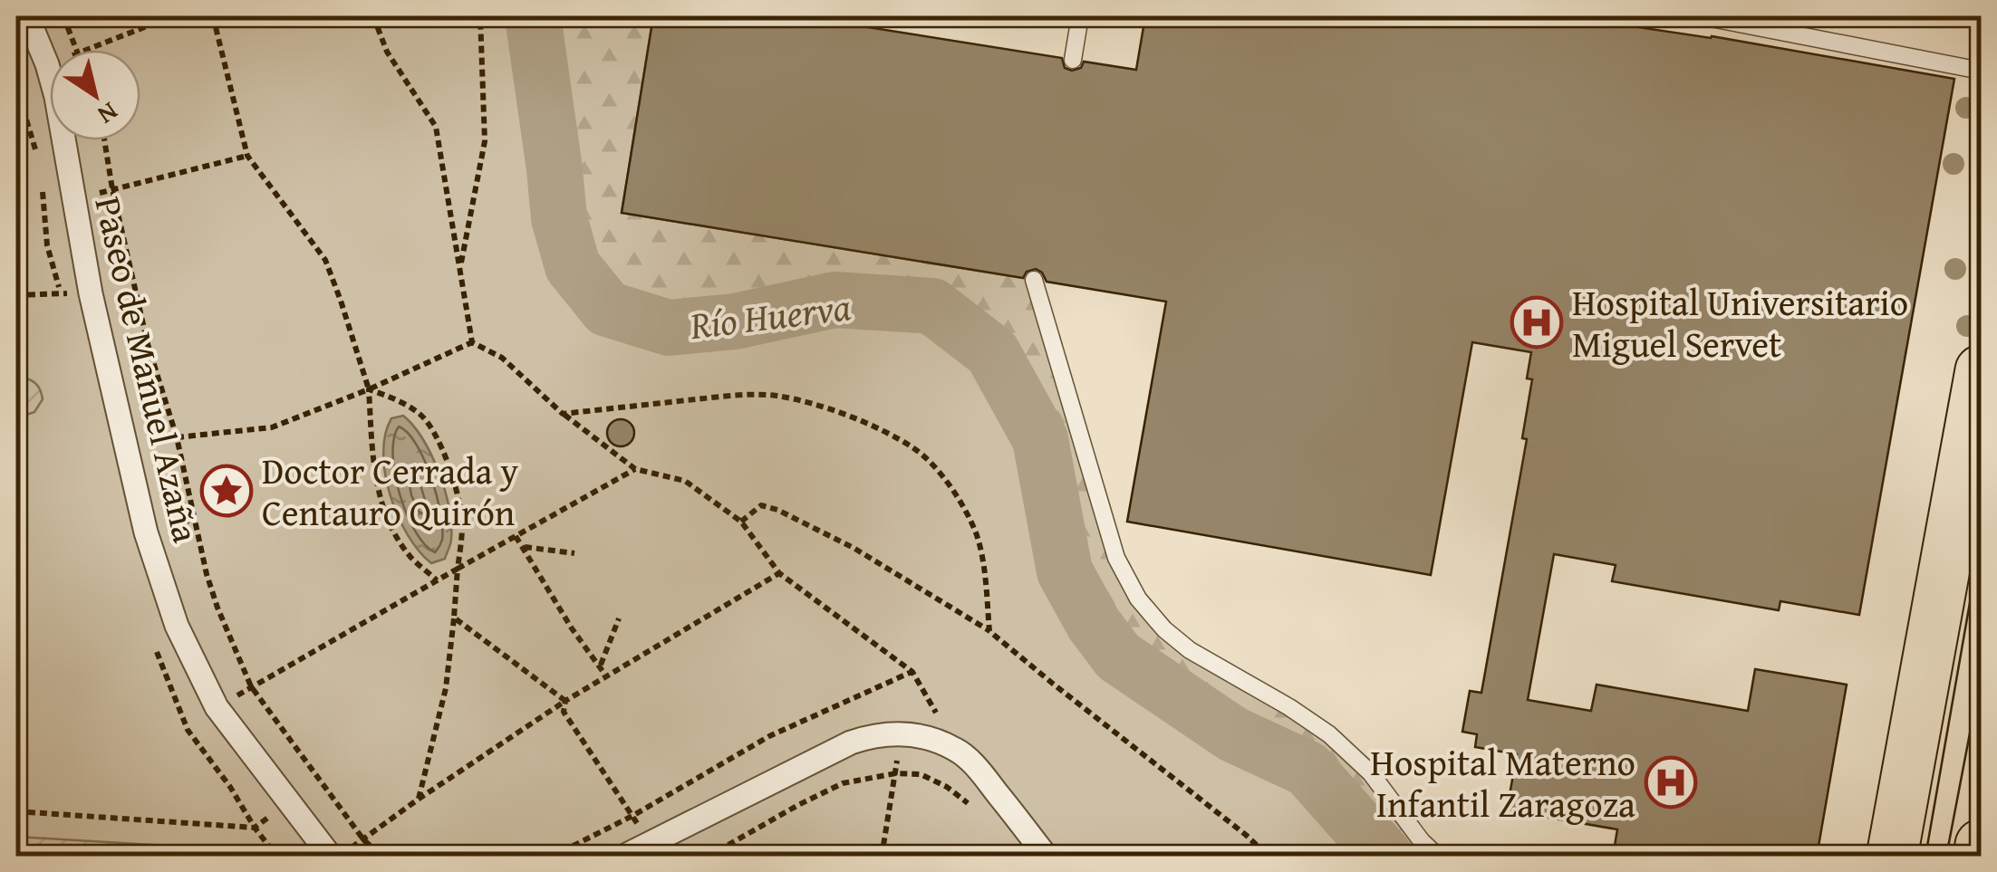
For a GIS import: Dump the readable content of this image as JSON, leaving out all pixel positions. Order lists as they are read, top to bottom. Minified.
{"streets":{"street":["Paseo de Manuel Azaña"]},"water":["Río Huerva"],"places":{"hospital":["Hospital Universitario Miguel Servet","Hospital Materno Infantil Zaragoza"],"place":["Doctor Cerrada y Centauro Quirón"]},"north":"bottom right"}
